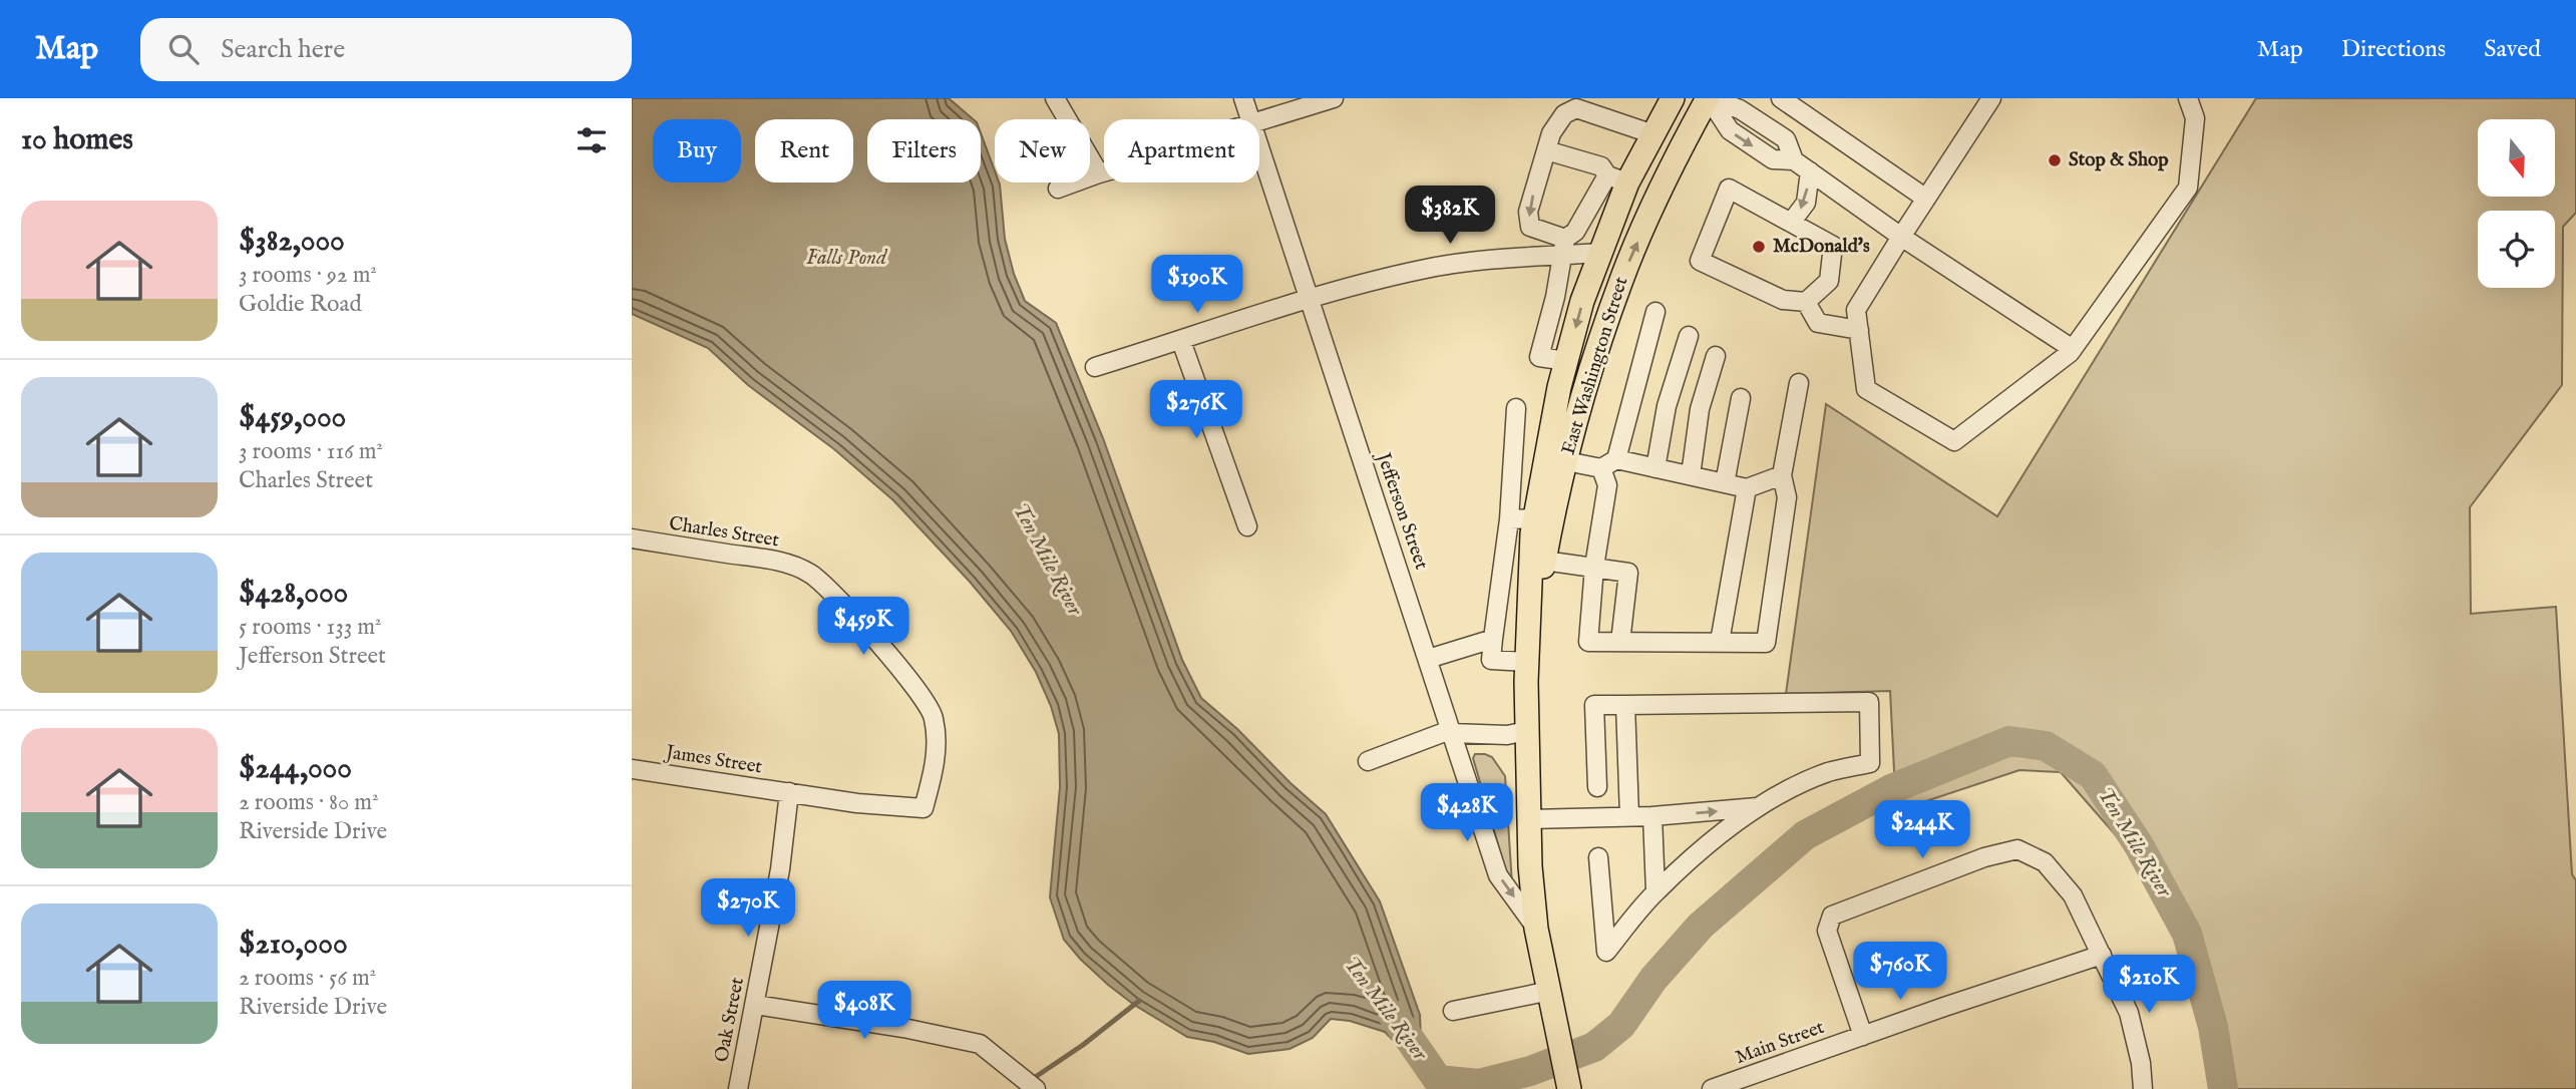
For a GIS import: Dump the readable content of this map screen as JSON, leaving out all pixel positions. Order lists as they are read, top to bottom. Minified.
{"streets":{"main road":["East Washington Street"],"street":["Jefferson Street","Charles Street","James Street","Oak Street","Main Street"]},"crossings":[["East Washington Street","Jefferson Street"],["Charles Street","James Street"],["Charles Street","Oak Street"],["James Street","Oak Street"]],"water":["Falls Pond","Ten Mile River"],"places":["Stop & Shop","McDonald's"],"north":"bottom","page":{"header":"Map","search":"Search here","nav":["Map","Directions","Saved"],"heading":"10 homes","chip":["Buy","Rent","Filters","New","Apartment"],"list":[{"name":"$382,000","note":"3 rooms · 92 m² · Goldie Road"},{"name":"$459,000","note":"3 rooms · 116 m² · Charles Street"},{"name":"$428,000","note":"5 rooms · 133 m² · Jefferson Street"},{"name":"$244,000","note":"2 rooms · 80 m² · Riverside Drive"},{"name":"$210,000","note":"2 rooms · 56 m² · Riverside Drive"}],"price":["$382K","$190K","$276K","$459K","$428K","$244K","$270K","$760K","$210K","$408K"]}}
